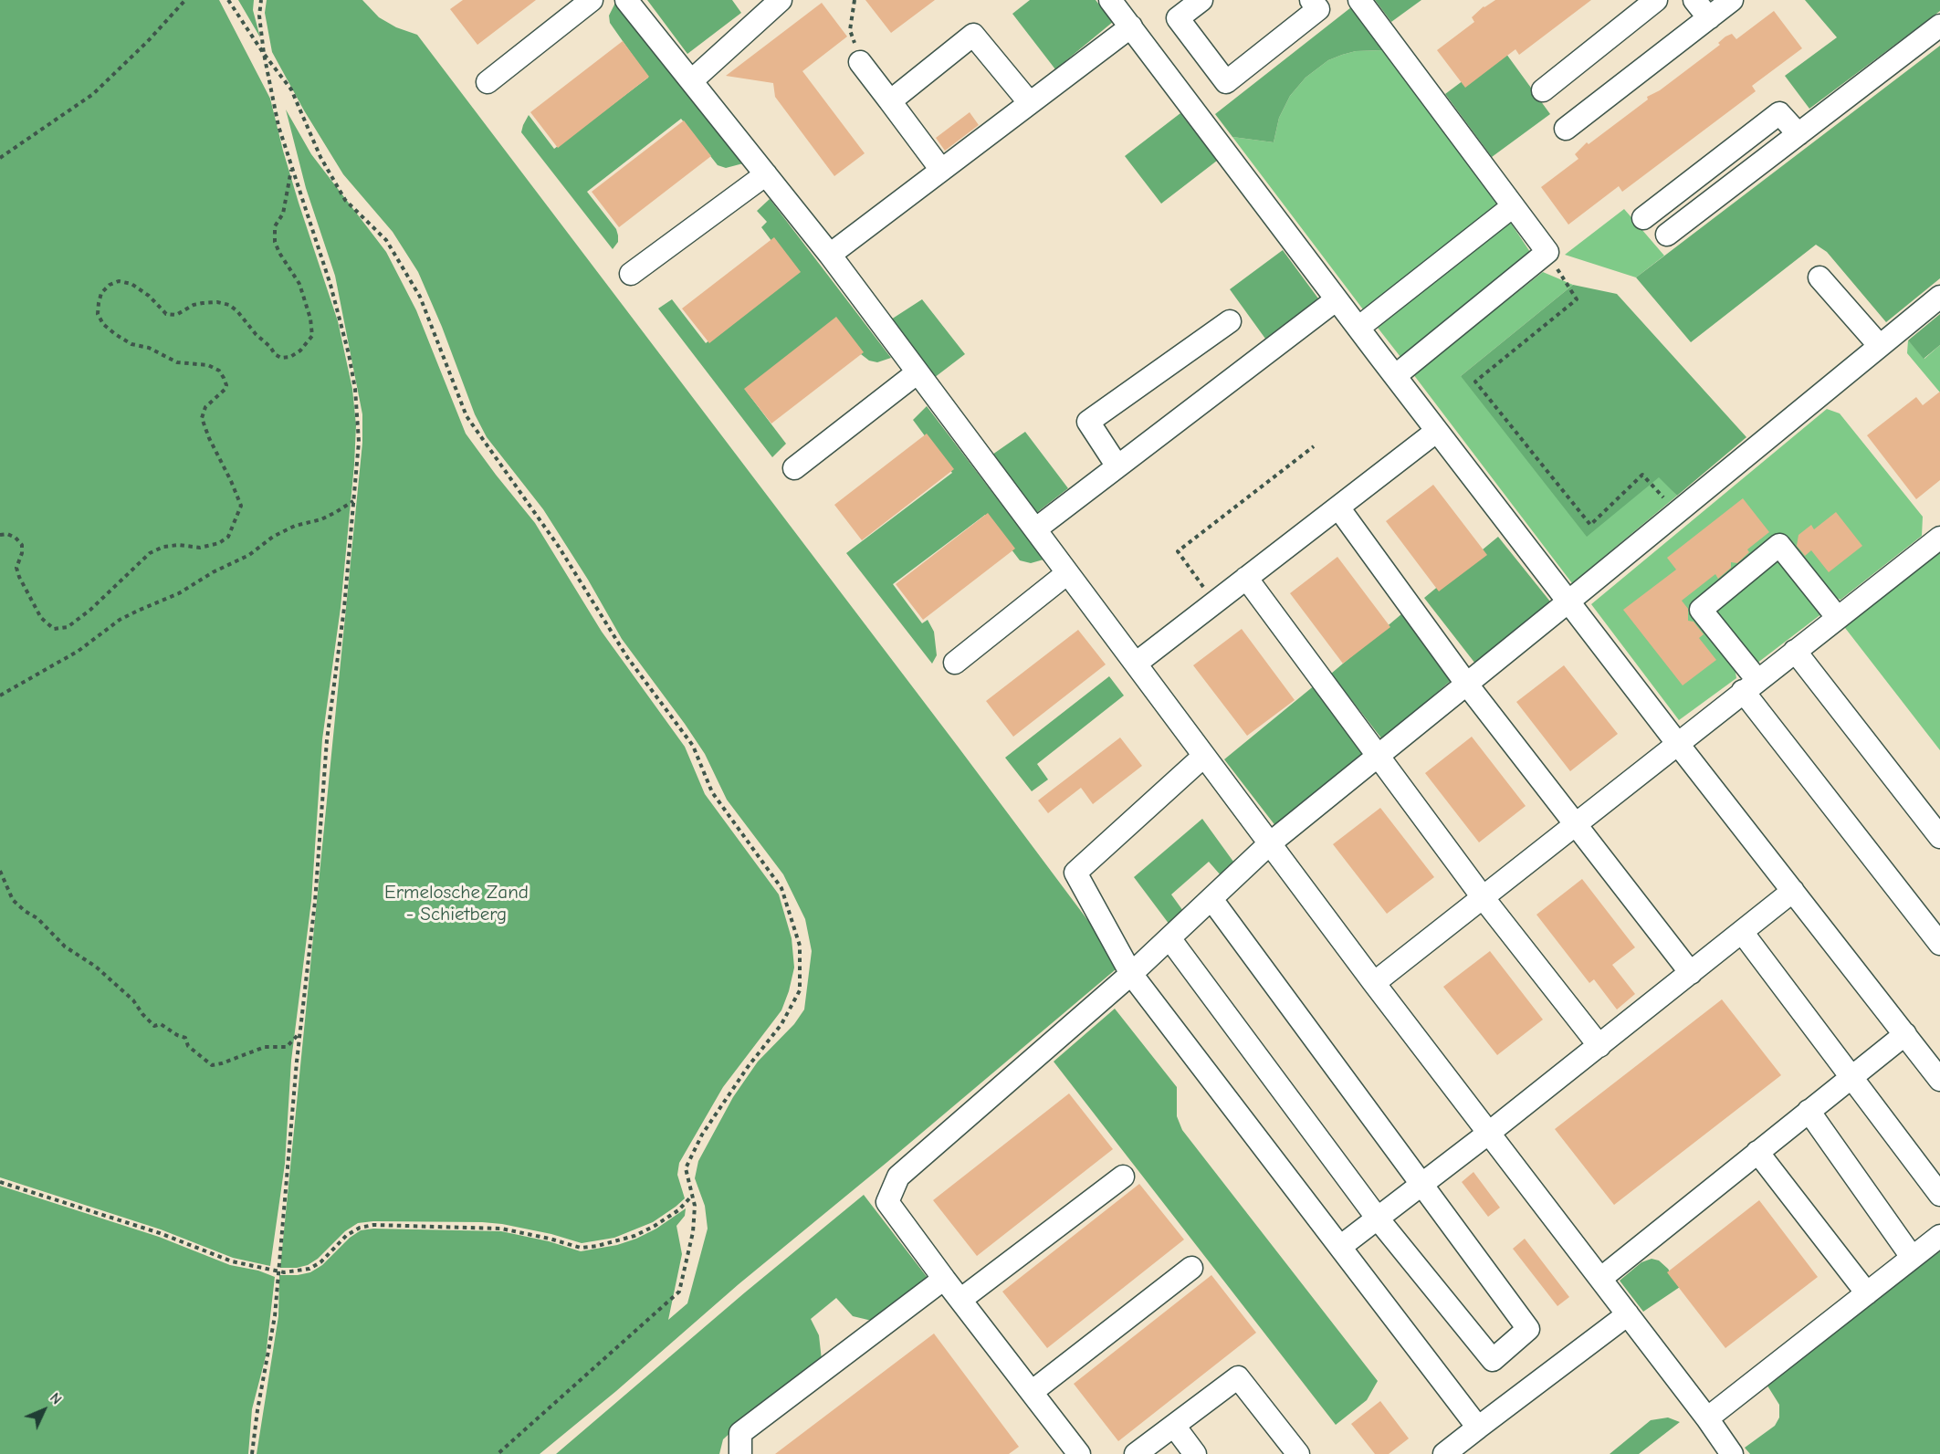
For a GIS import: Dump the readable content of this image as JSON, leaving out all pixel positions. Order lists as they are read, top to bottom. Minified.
{"parks":["Ermelosche Zand - Schietberg"],"north":"top right"}
